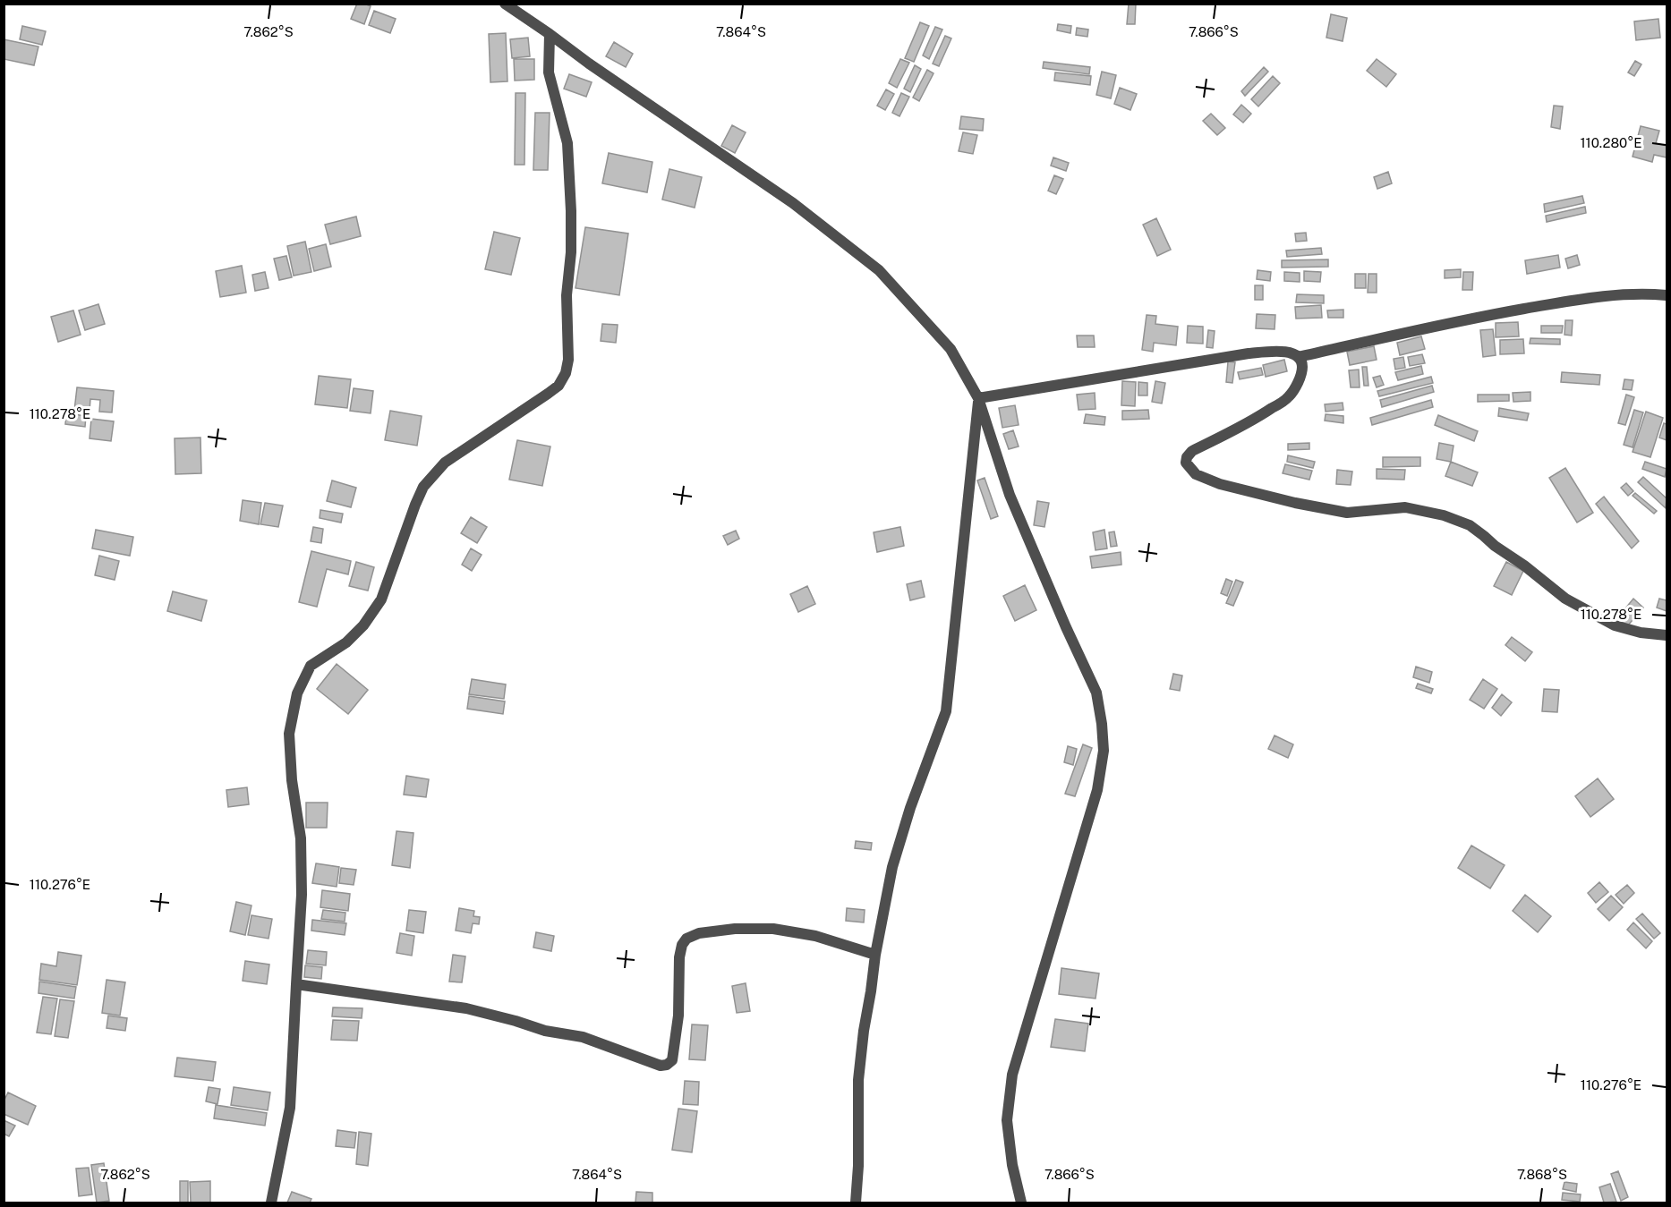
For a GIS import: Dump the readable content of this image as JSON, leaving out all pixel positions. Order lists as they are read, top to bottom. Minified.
{"coordinates":["7.862°S","7.864°S","7.866°S","110.280°E","110.278°E","110.276°E","7.868°S"]}
